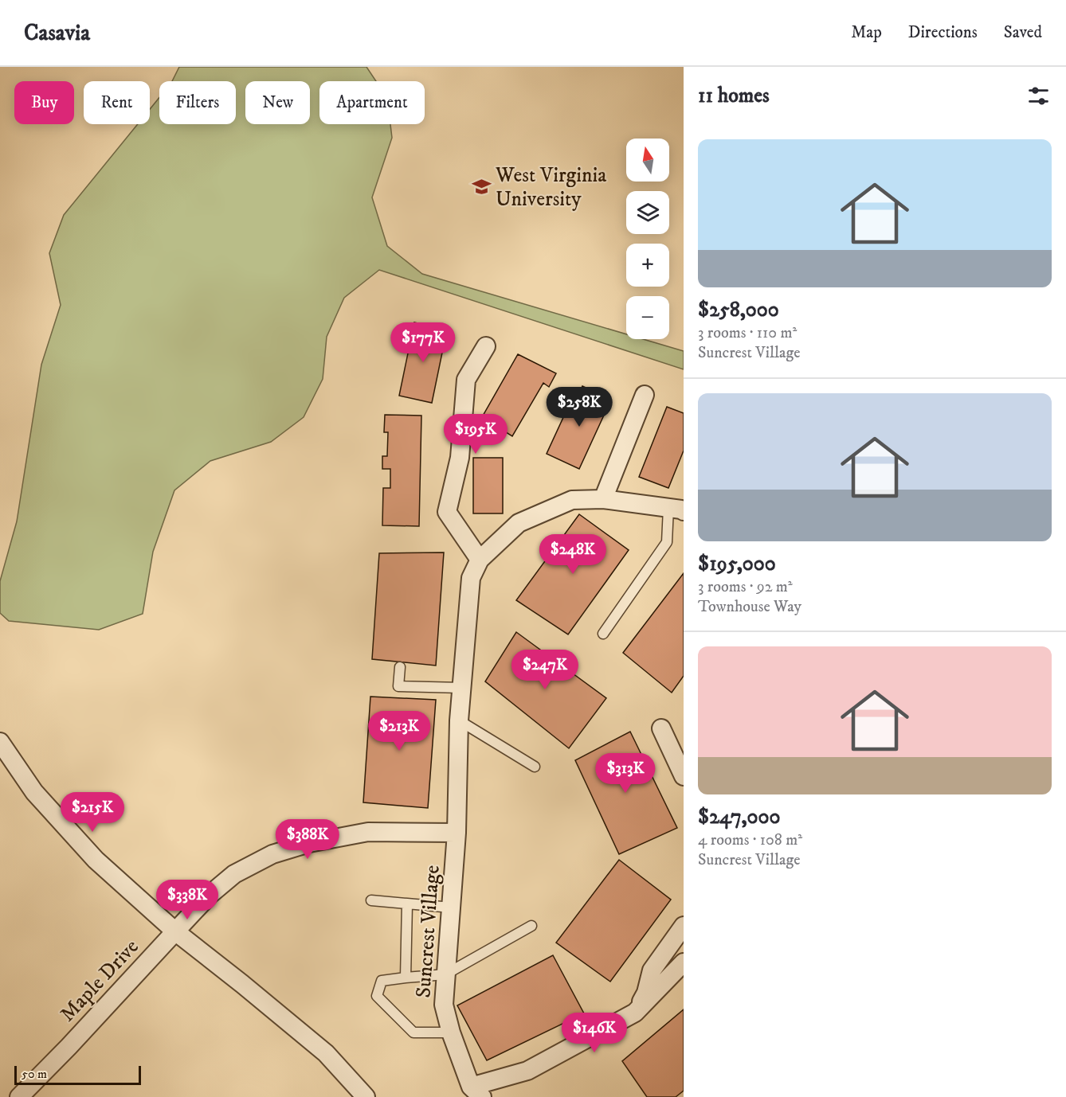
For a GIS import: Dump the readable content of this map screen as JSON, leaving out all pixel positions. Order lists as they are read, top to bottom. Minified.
{"streets":{"street":["Suncrest Village","Maple Drive"]},"places":{"school or university":["West Virginia University"]},"scale_bar":"50 m","north":"top","page":{"header":"Casavia","nav":["Map","Directions","Saved"],"heading":"11 homes","chip":["Buy","Rent","Filters","New","Apartment"],"list":[{"name":"$258,000","note":"3 rooms · 110 m² · Suncrest Village"},{"name":"$195,000","note":"3 rooms · 92 m² · Townhouse Way"},{"name":"$247,000","note":"4 rooms · 108 m² · Suncrest Village"}],"map_buttons":["+","−"],"price":["$177K","$258K","$195K","$248K","$247K","$213K","$313K","$215K","$388K","$338K","$146K"],"scale":"50 m"}}
